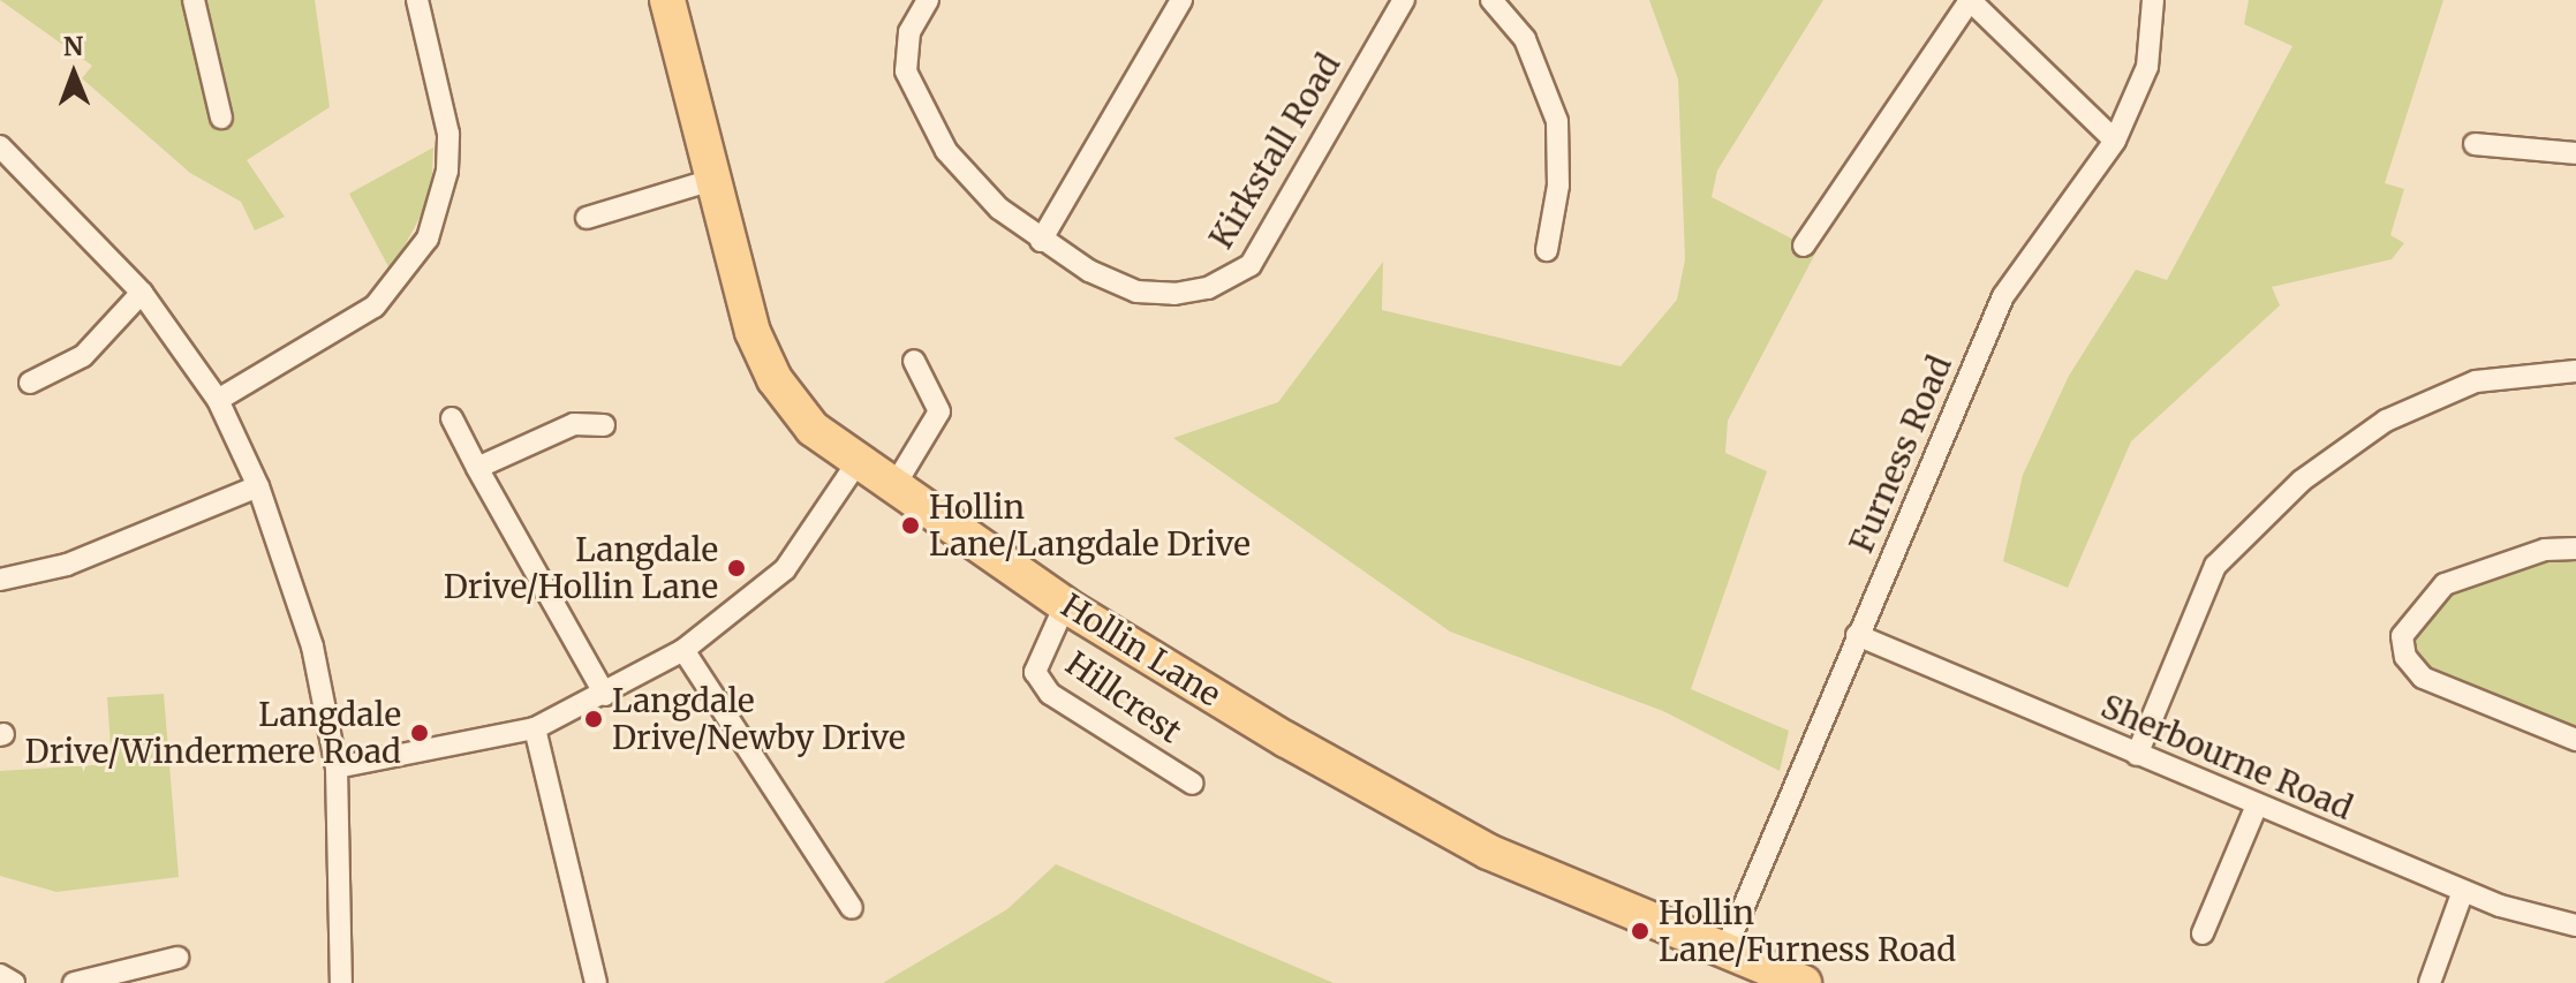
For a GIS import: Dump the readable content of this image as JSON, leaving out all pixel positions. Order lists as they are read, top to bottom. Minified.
{"streets":{"main road":["Hollin Lane"],"street":["Kirkstall Road","Furness Road","Hillcrest","Sherbourne Road"]},"crossings":[["Furness Road","Hollin Lane"],["Furness Road","Sherbourne Road"],["Hollin Lane","Hillcrest"]],"places":["Hollin Lane/Langdale Drive","Langdale Drive/Hollin Lane","Langdale Drive/Newby Drive","Langdale Drive/Windermere Road","Hollin Lane/Furness Road"],"north":"top"}
